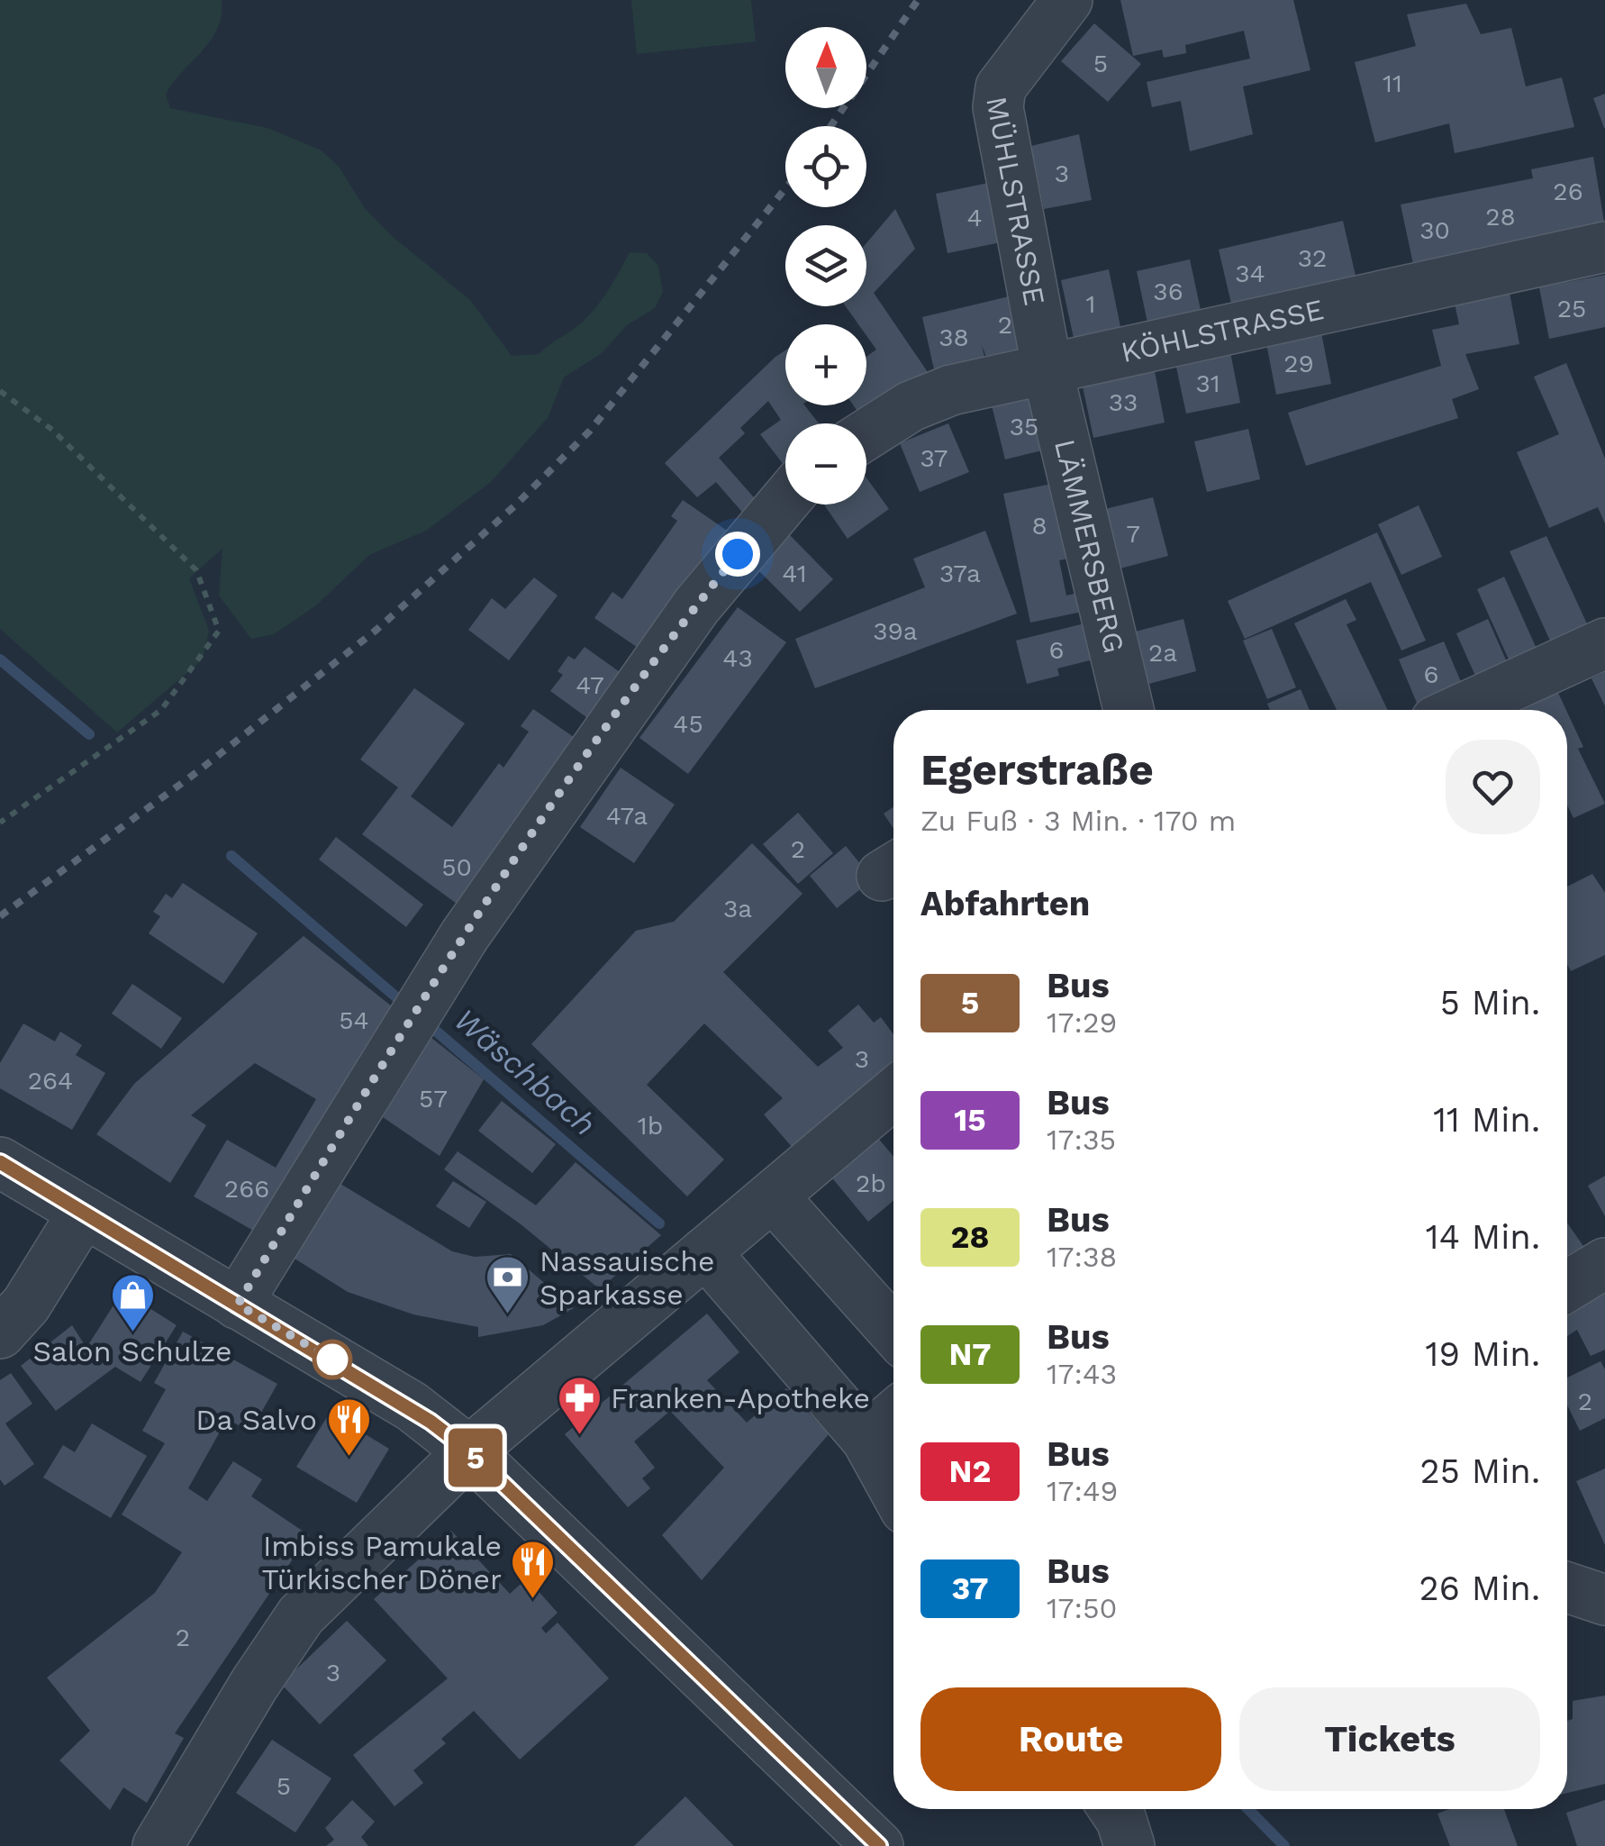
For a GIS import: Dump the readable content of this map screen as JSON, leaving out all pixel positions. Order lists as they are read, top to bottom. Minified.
{"streets":{"street":["MÜHLSTRASSE","KÖHLSTRASSE","LÄMMERSBERG"]},"crossings":[["MÜHLSTRASSE","KÖHLSTRASSE"],["MÜHLSTRASSE","LÄMMERSBERG"],["KÖHLSTRASSE","LÄMMERSBERG"]],"water":["Wäschbach"],"places":{"bank":["Nassauische Sparkasse"],"shop":["Salon Schulze"],"pharmacy":["Franken-Apotheke"],"restaurant":["Da Salvo","Imbiss Pamukale Türkischer Döner"]},"lines":["bus line 5"],"house_numbers":["5","11","3","26","28","4","30","32","34","36","1","25","2","38","29","31","33","35","37","8","7","41","37a","39a","6","2a","43","6","47","45","47a","2","50","3a","54","3","264","57","1b","2b","266","2","2","3","5"],"north":"top","page":{"on_map":"5","map_buttons":["+","−"],"heading":[["Egerstraße","Zu Fuß · 3 Min. · 170 m"],"Abfahrten"],"list":[{"mark":"5","name":"Bus","note":"17:29","value":"5 Min."},{"mark":"15","name":"Bus","note":"17:35","value":"11 Min."},{"mark":"28","name":"Bus","note":"17:38","value":"14 Min."},{"mark":"N7","name":"Bus","note":"17:43","value":"19 Min."},{"mark":"N2","name":"Bus","note":"17:49","value":"25 Min."},{"mark":"37","name":"Bus","note":"17:50","value":"26 Min."}],"buttons":["Route","Tickets"]}}
